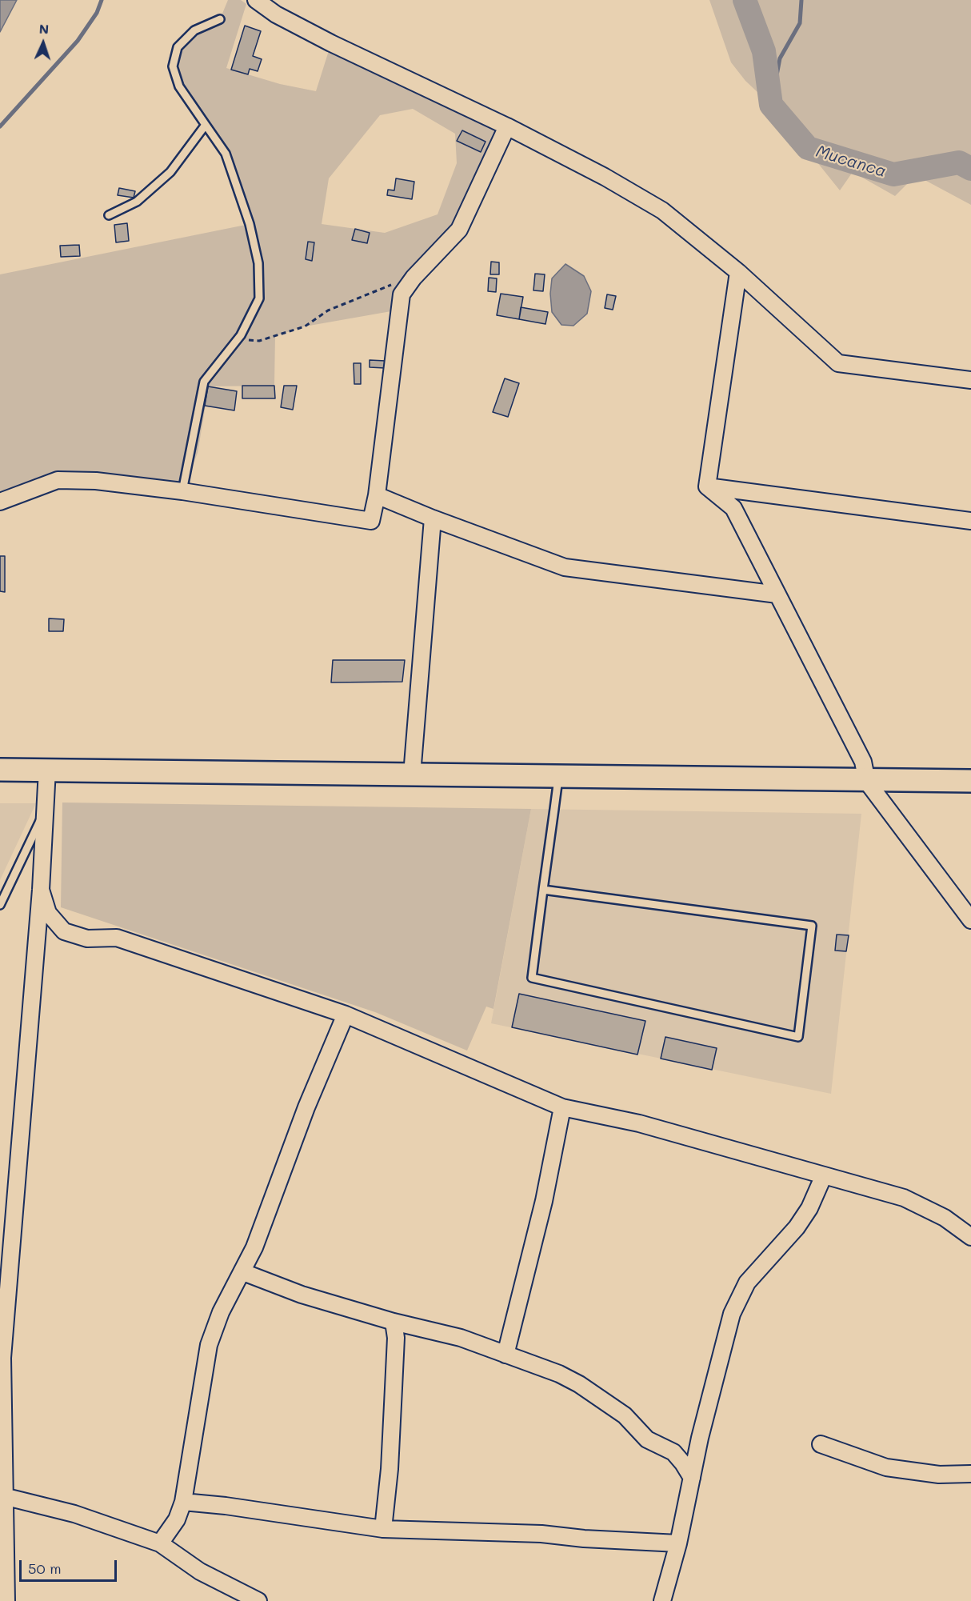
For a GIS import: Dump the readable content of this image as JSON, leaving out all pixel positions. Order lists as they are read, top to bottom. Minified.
{"water":["Mucanca"],"scale_bar":"50 m","north":"top"}
